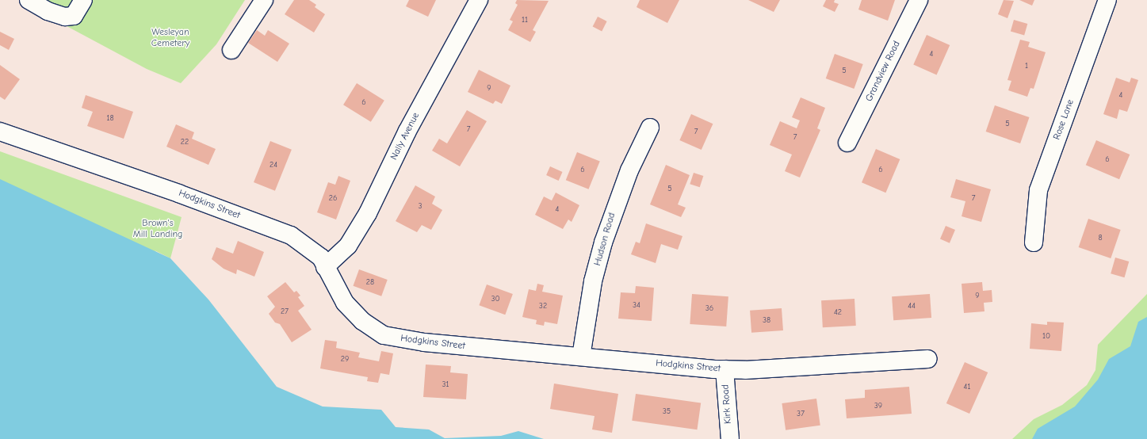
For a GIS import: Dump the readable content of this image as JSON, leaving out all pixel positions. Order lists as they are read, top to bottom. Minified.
{"streets":{"street":["Grandview Road","Rose Lane","Nally Avenue","Hodgkins Street","Hudson Road","Kirk Road"]},"crossings":[["Nally Avenue","Hodgkins Street"],["Hodgkins Street","Hudson Road"],["Hodgkins Street","Kirk Road"]],"parks":["Wesleyan Cemetery","Brown's Mill Landing"],"house_numbers":["11","4","1","5","9","4","6","18","5","7","7","7","22","6","24","6","6","5","26","7","3","4","8","28","9","30","34","32","44","36","27","42","38","10","29","31","41","39","35","37"]}
